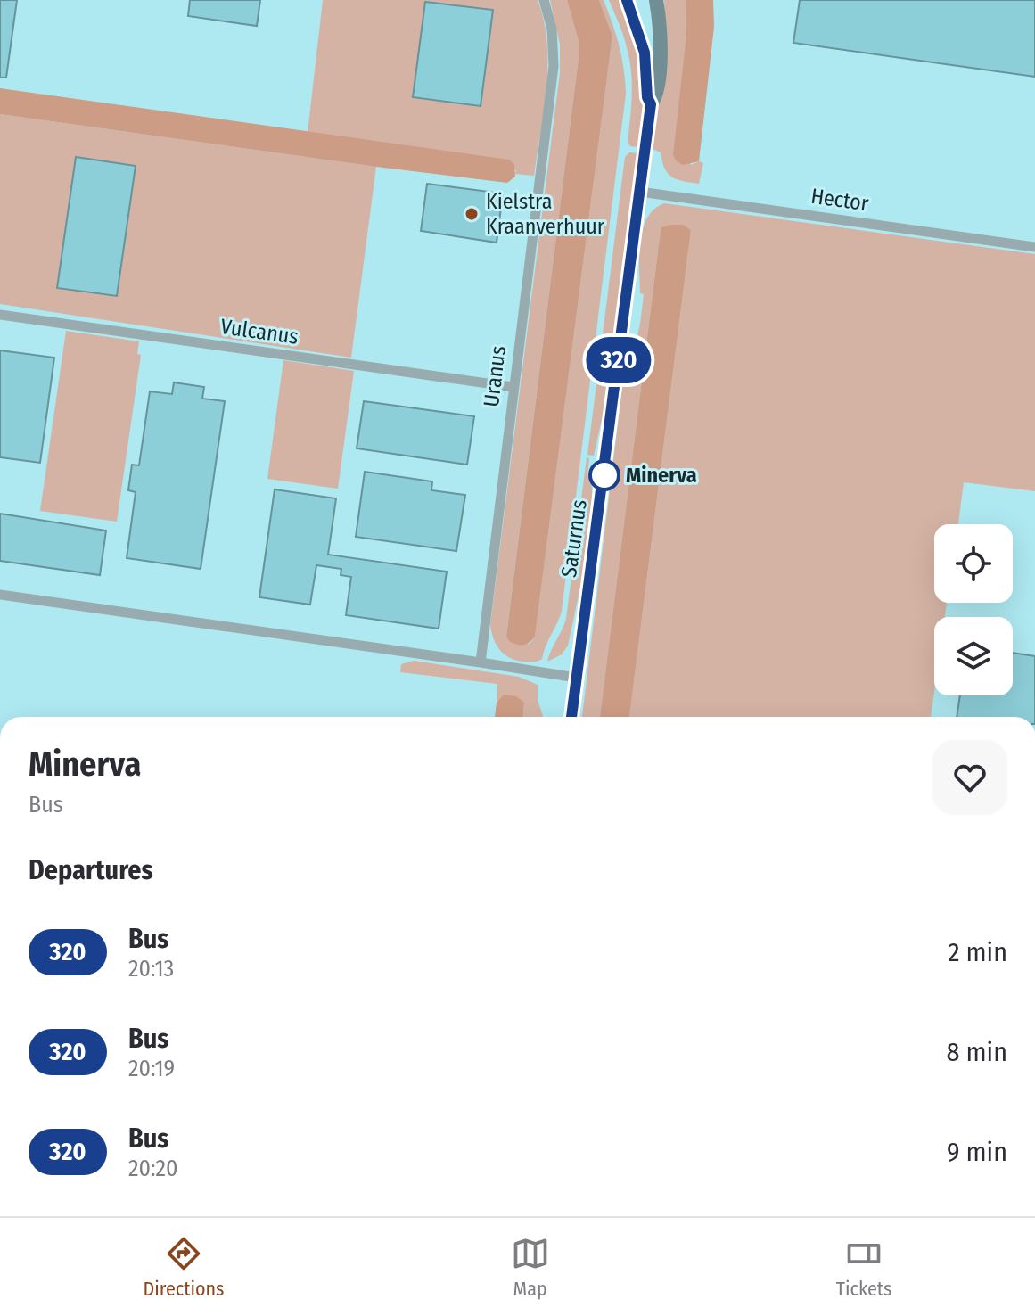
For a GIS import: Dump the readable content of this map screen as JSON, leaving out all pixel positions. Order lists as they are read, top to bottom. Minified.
{"streets":{"main road":["Saturnus"],"street":["Hector","Vulcanus","Uranus"]},"crossings":[["Hector","Saturnus"],["Vulcanus","Uranus"]],"places":["Kielstra Kraanverhuur","Minerva"],"lines":["bus line 320"],"page":{"on_map":"320","heading":[["Minerva","Bus"],"Departures"],"list":[{"mark":"320","name":"Bus","note":"20:13","value":"2 min"},{"mark":"320","name":"Bus","note":"20:19","value":"8 min"},{"mark":"320","name":"Bus","note":"20:20","value":"9 min"}],"tabs":["Directions","Map","Tickets"]}}
